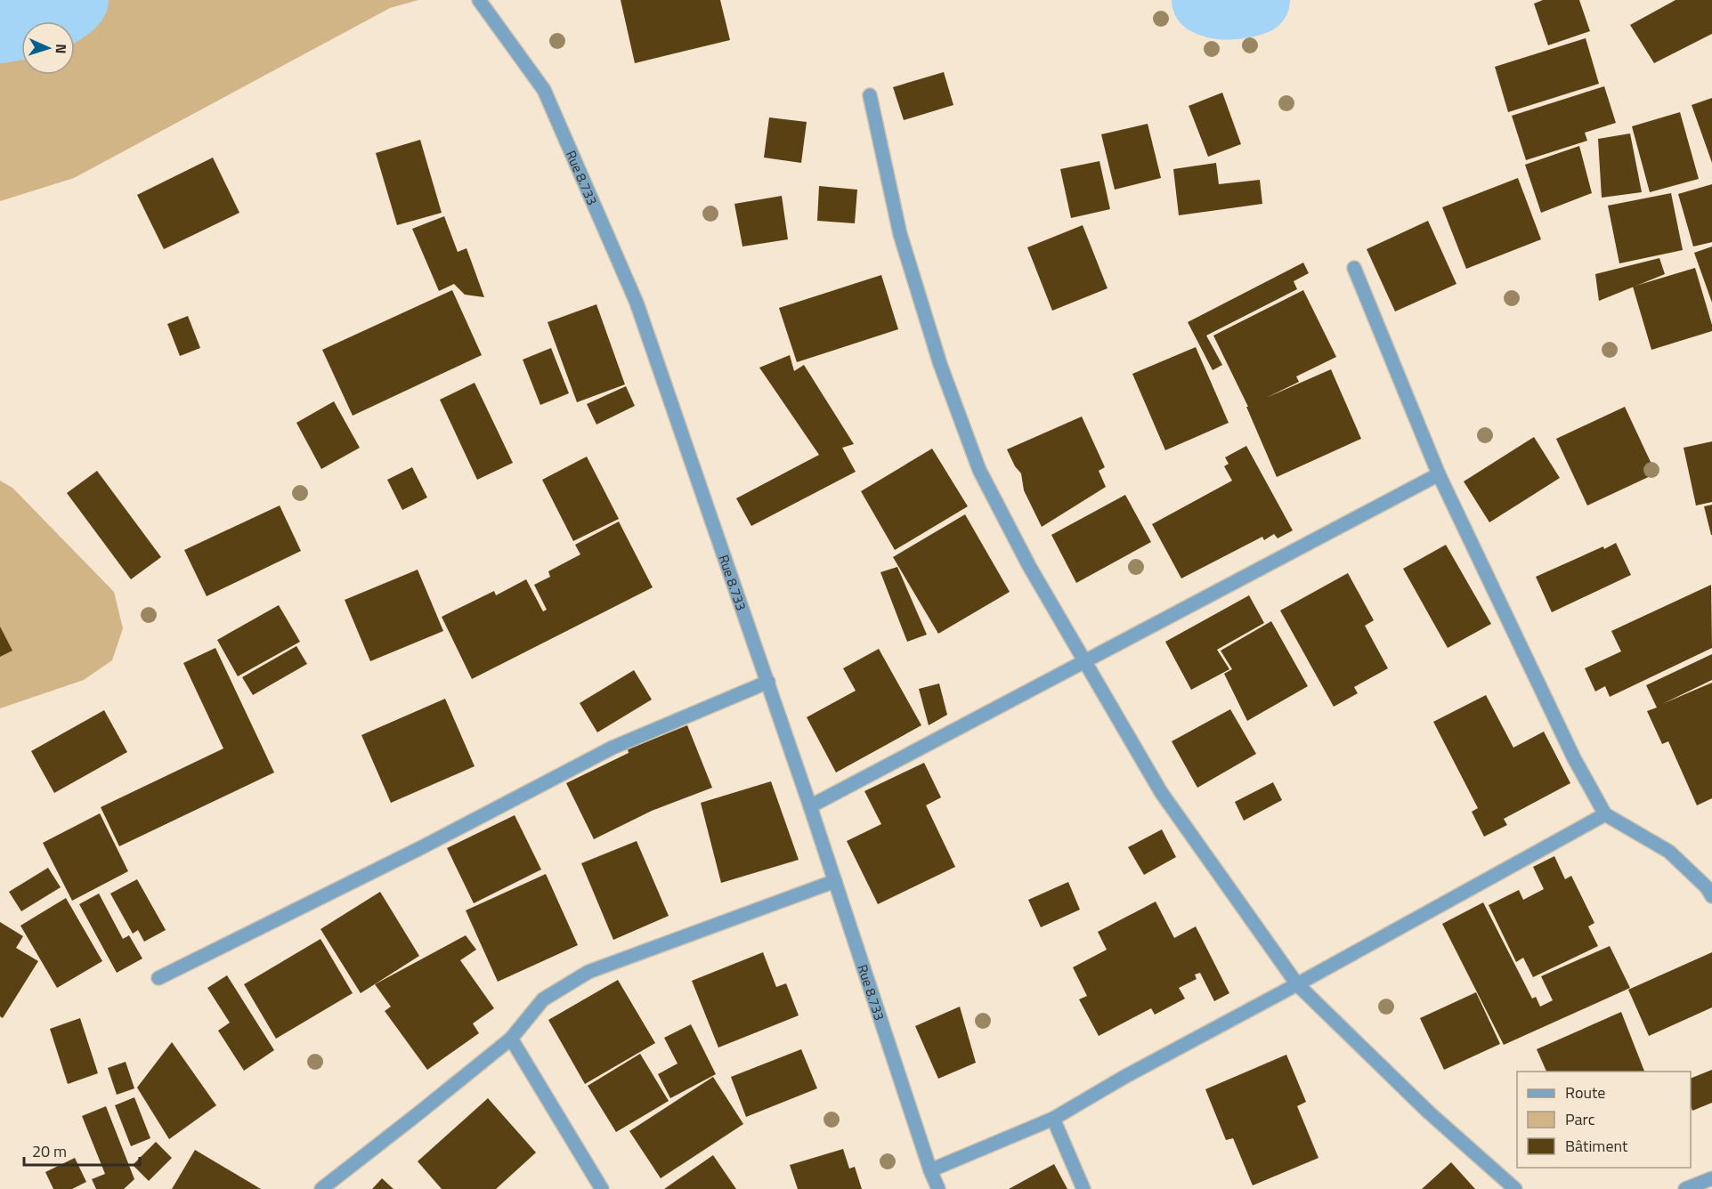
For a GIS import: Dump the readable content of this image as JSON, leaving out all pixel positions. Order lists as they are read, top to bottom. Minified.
{"streets":{"street":["Rue 8.733"]},"legend":["Route","Parc","Bâtiment"],"scale_bar":"20 m","north":"right"}
